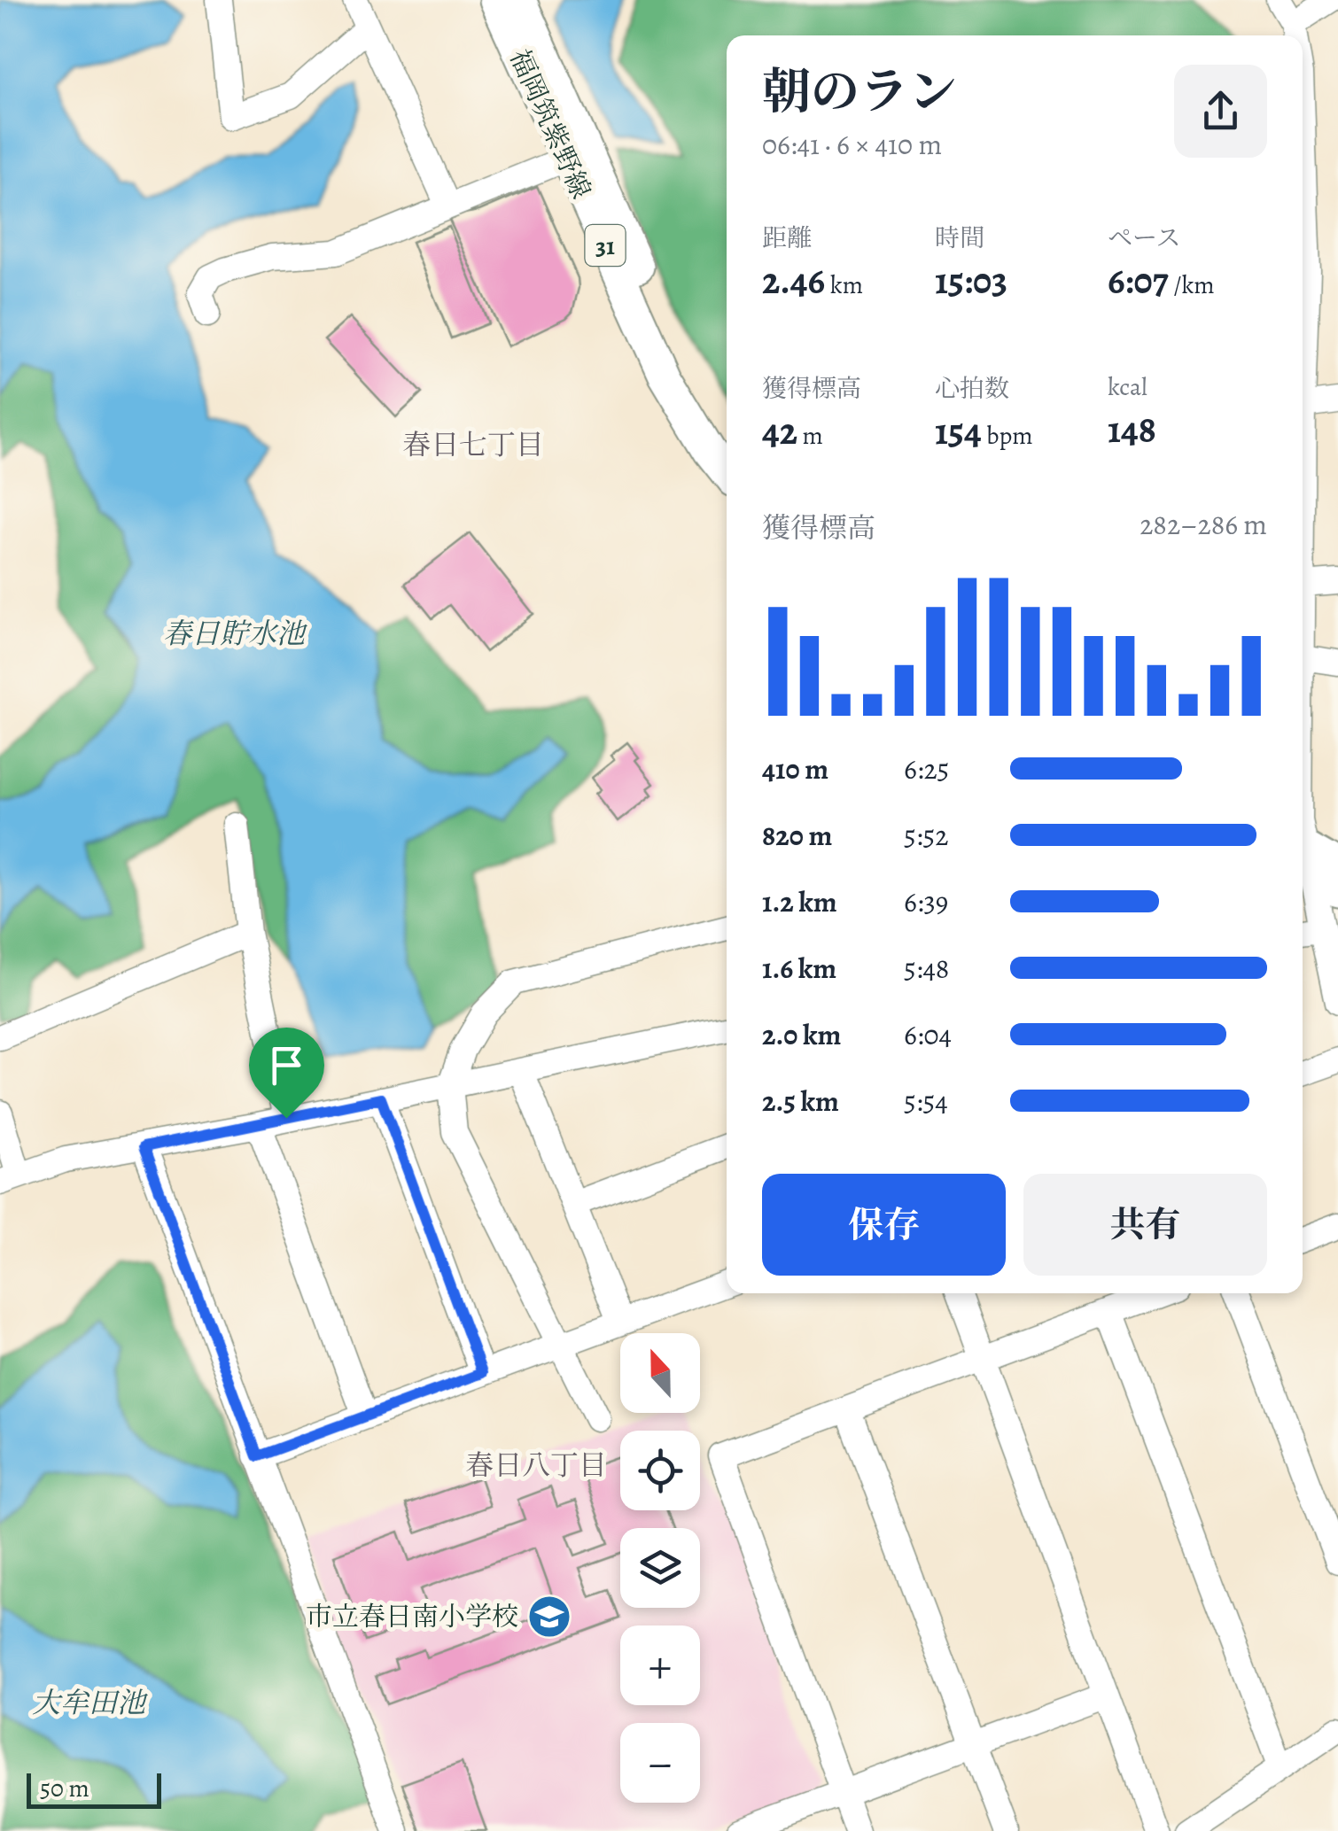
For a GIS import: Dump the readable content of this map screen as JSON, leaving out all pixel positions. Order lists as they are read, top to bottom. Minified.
{"streets":{"main road":["福岡筑紫野線","31"]},"districts":["春日七丁目","春日八丁目"],"water":["春日貯水池","大牟田池"],"places":{"school or university":["市立春日南小学校"]},"scale_bar":"50 m","north":"top","page":{"heading":["朝のラン","06:41 · 6 × 410 m"],"stats":[["距離","2.46 km"],["時間","15:03"],["ペース","6:07 /km"],["獲得標高","42 m"],["心拍数","154 bpm"],["kcal","148"]],"chart":["獲得標高","282–286 m"],"list":[{"name":"410 m","note":"6:25"},{"name":"820 m","note":"5:52"},{"name":"1.2 km","note":"6:39"},{"name":"1.6 km","note":"5:48"},{"name":"2.0 km","note":"6:04"},{"name":"2.5 km","note":"5:54"}],"buttons":["保存","共有"],"map_buttons":["+","−"],"scale":"50 m"}}
